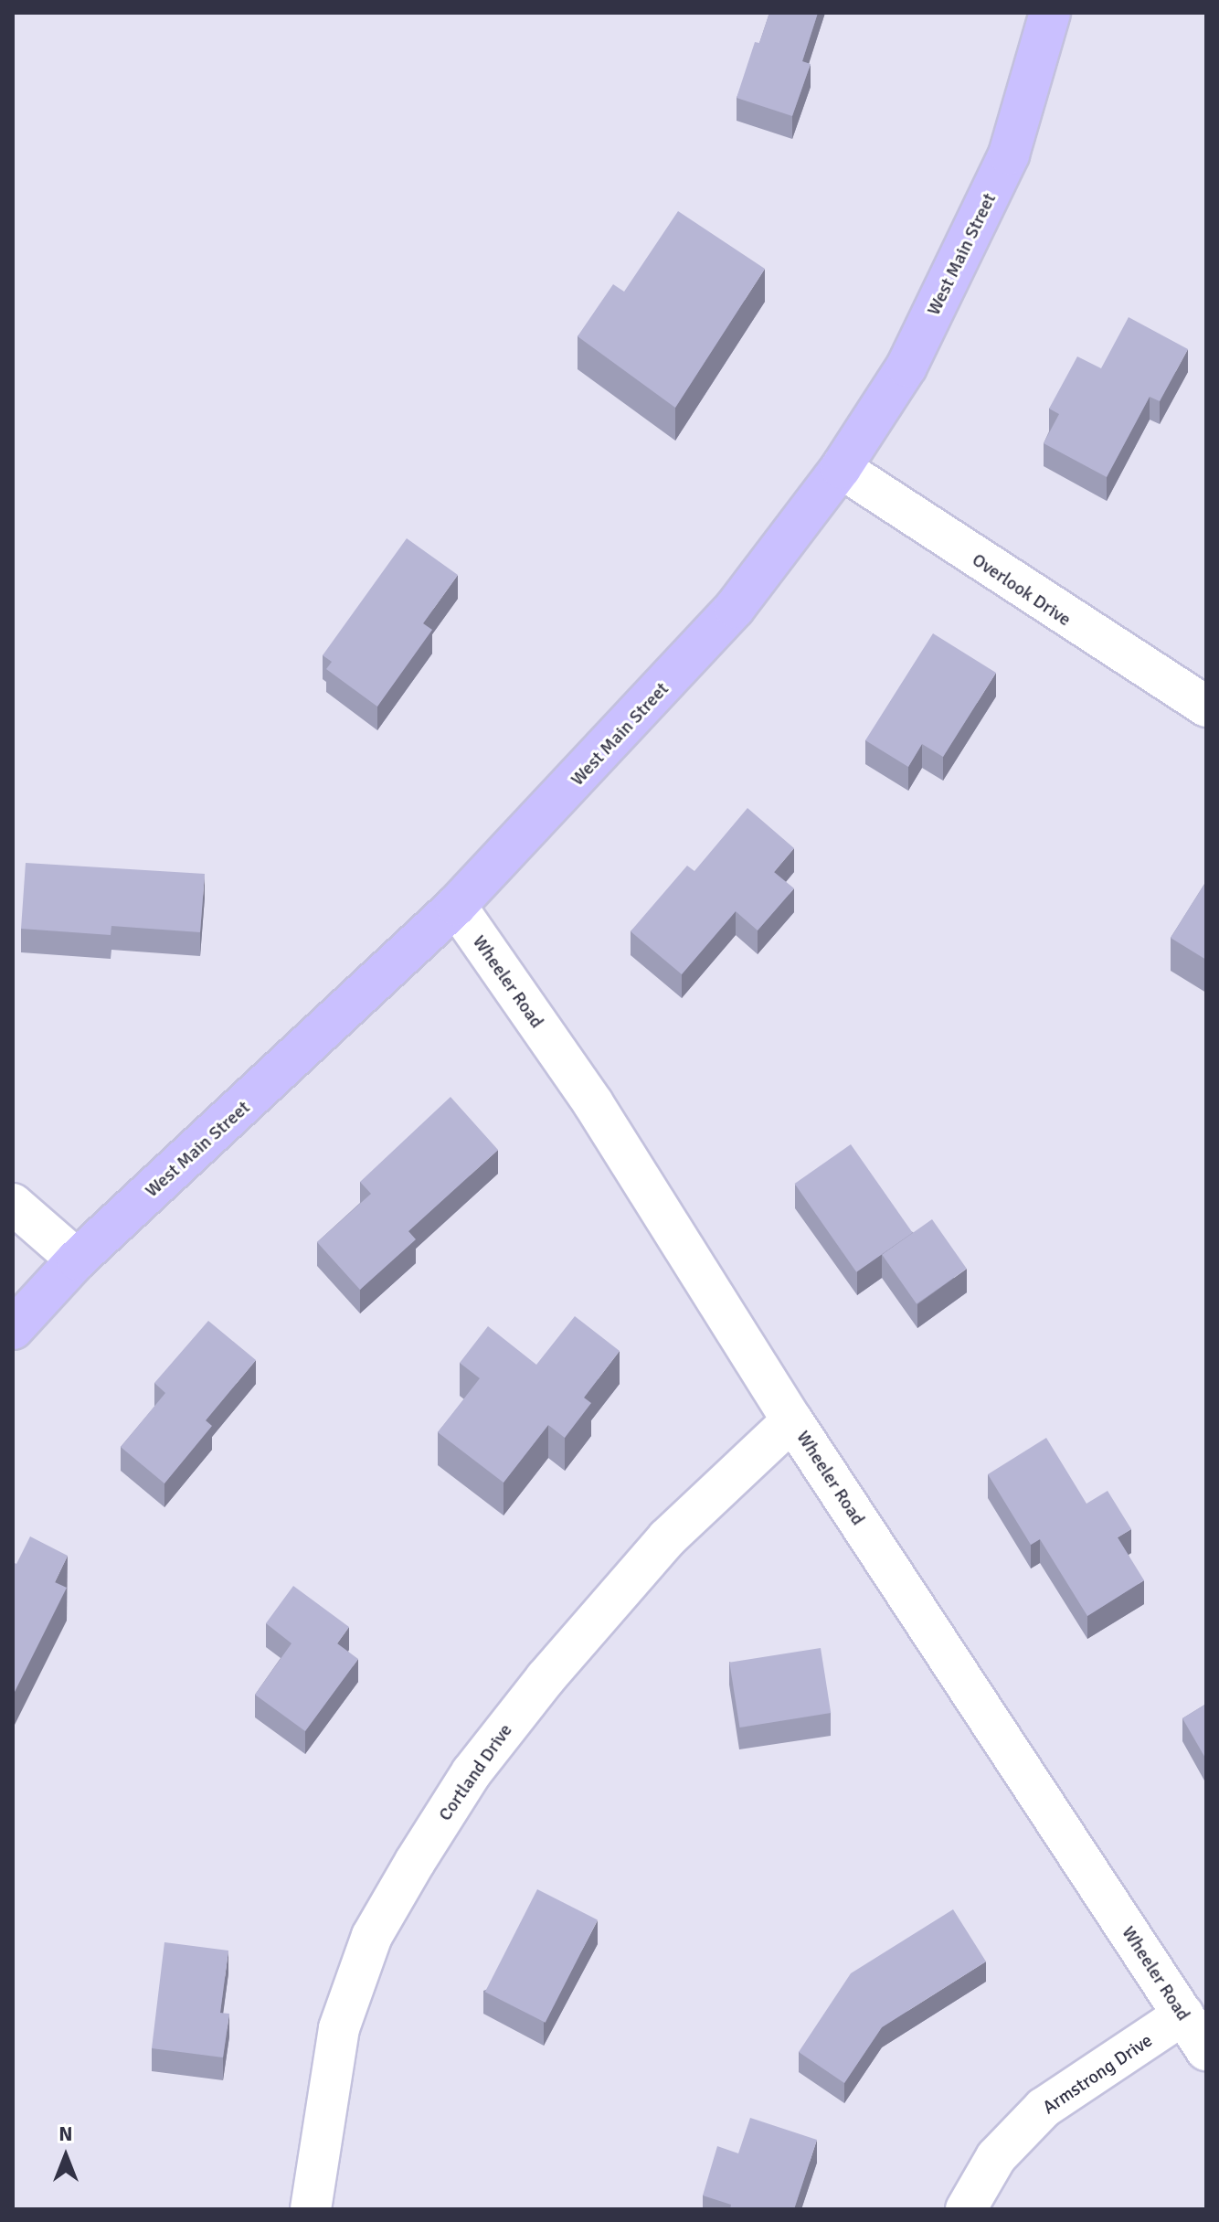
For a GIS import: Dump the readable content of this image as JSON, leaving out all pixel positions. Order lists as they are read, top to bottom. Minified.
{"streets":{"street":["West Main Street","Overlook Drive","Wheeler Road","Cortland Drive","Armstrong Drive"]},"crossings":[["West Main Street","Overlook Drive"],["West Main Street","Wheeler Road"],["Wheeler Road","Cortland Drive"],["Wheeler Road","Armstrong Drive"]],"north":"top"}
